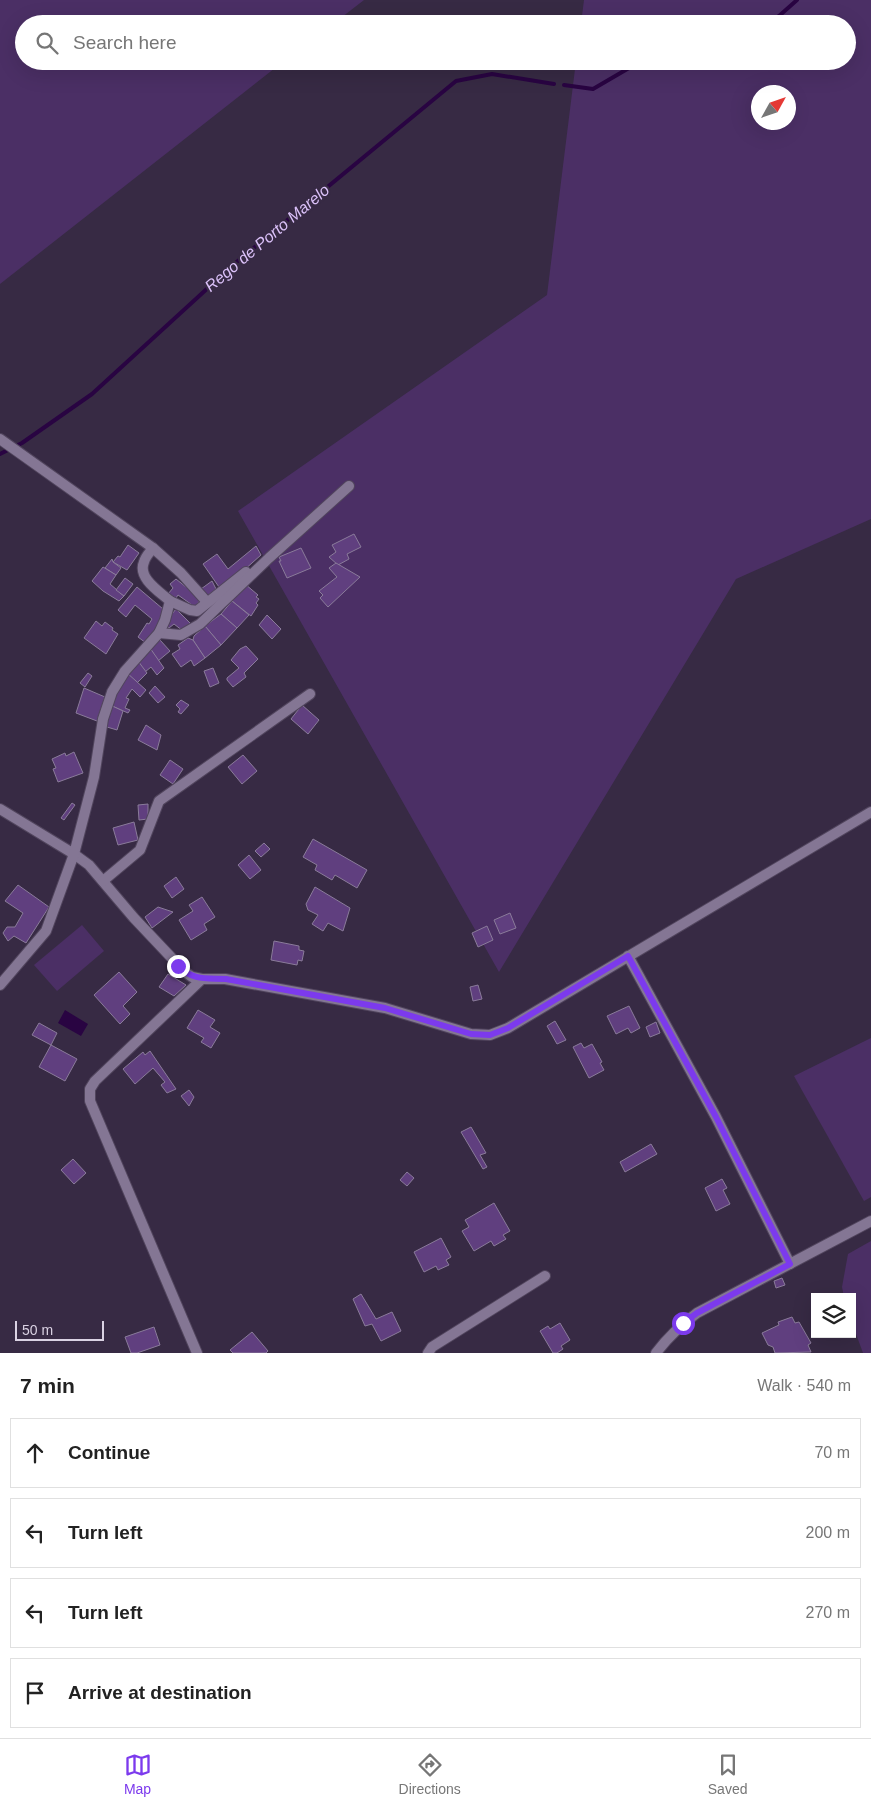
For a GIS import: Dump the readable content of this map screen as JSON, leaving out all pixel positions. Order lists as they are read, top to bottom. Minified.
{"water":["Rego de Porto Marelo"],"scale_bar":"50 m","north":"top right","page":{"search":"Search here","scale":"50 m","heading":["7 min","Walk · 540 m"],"list":[["Continue","70 m"],["Turn left","200 m"],["Turn left","270 m"],"Arrive at destination"],"nav":["Map","Directions","Saved"]}}
